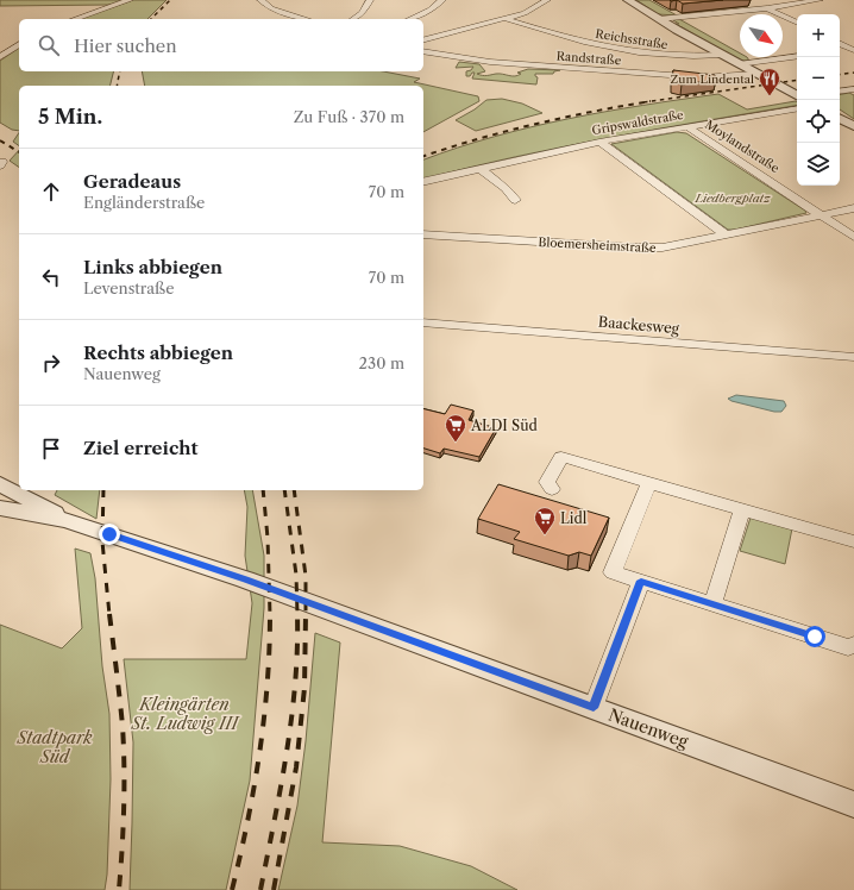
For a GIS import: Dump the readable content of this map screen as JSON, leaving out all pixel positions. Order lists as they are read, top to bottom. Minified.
{"streets":{"street":["Reichsstraße","Randstraße","Gripswaldstraße","Moylandstraße","Bloemersheimstraße","Baackesweg","Nauenweg"]},"crossings":[["Gripswaldstraße","Moylandstraße"],["Moylandstraße","Bloemersheimstraße"]],"parks":["Liedbergplatz","Kleingärten St. Ludwig III","Stadtpark Süd"],"places":{"restaurant":["Zum Lindental"],"supermarket":["ALDI Süd","Lidl"]},"north":"bottom right","page":{"map_buttons":["+","−"],"search":"Hier suchen","heading":["5 Min.","Zu Fuß · 370 m"],"list":[["Geradeaus","Engländerstraße","70 m"],["Links abbiegen","Levenstraße","70 m"],["Rechts abbiegen","Nauenweg","230 m"],"Ziel erreicht"]}}
